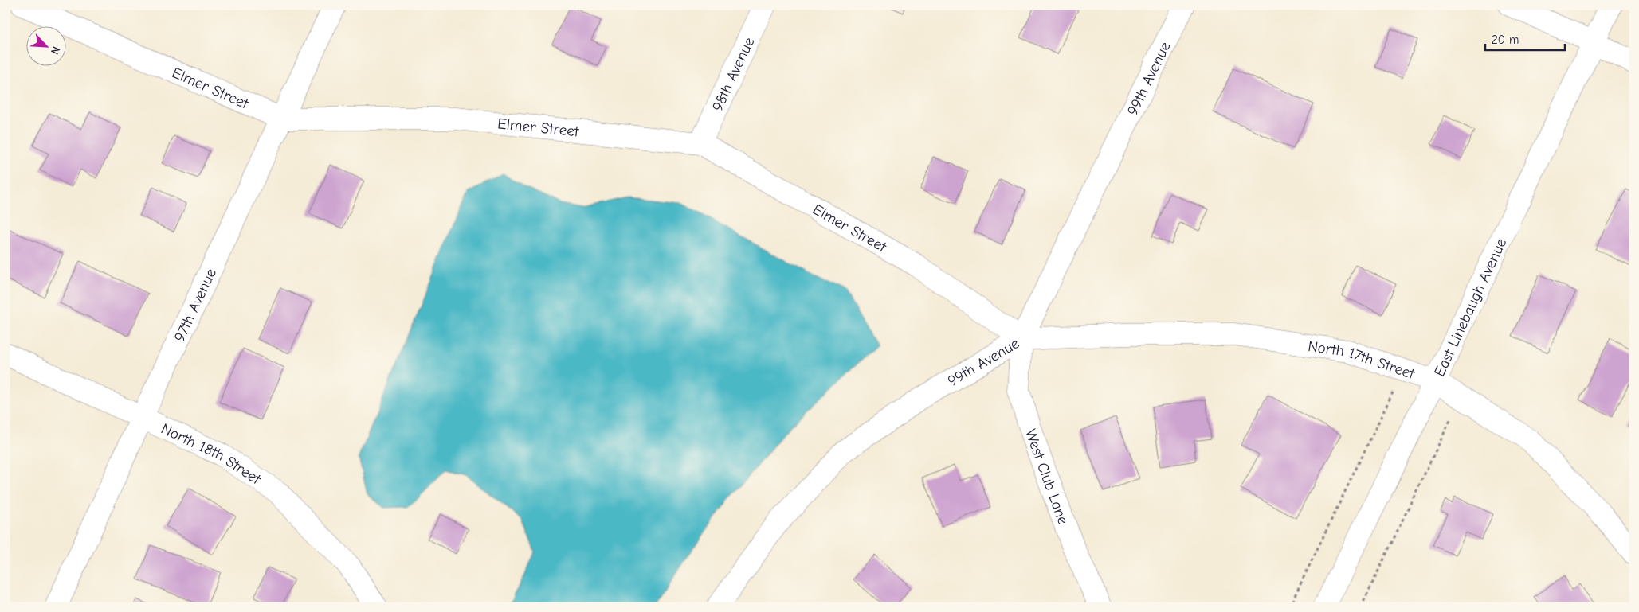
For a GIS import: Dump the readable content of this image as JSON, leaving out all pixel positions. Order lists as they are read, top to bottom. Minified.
{"streets":{"street":["98th Avenue","99th Avenue","Elmer Street","97th Avenue","East Linebaugh Avenue","North 17th Street","North 18th Street","West Club Lane"]},"crossings":[["98th Avenue","Elmer Street"],["99th Avenue","Elmer Street"],["99th Avenue","North 17th Street"],["99th Avenue","West Club Lane"],["Elmer Street","97th Avenue"],["Elmer Street","North 17th Street"],["Elmer Street","West Club Lane"],["97th Avenue","North 18th Street"],["East Linebaugh Avenue","North 17th Street"],["North 17th Street","West Club Lane"]],"scale_bar":"20 m","north":"bottom right"}
